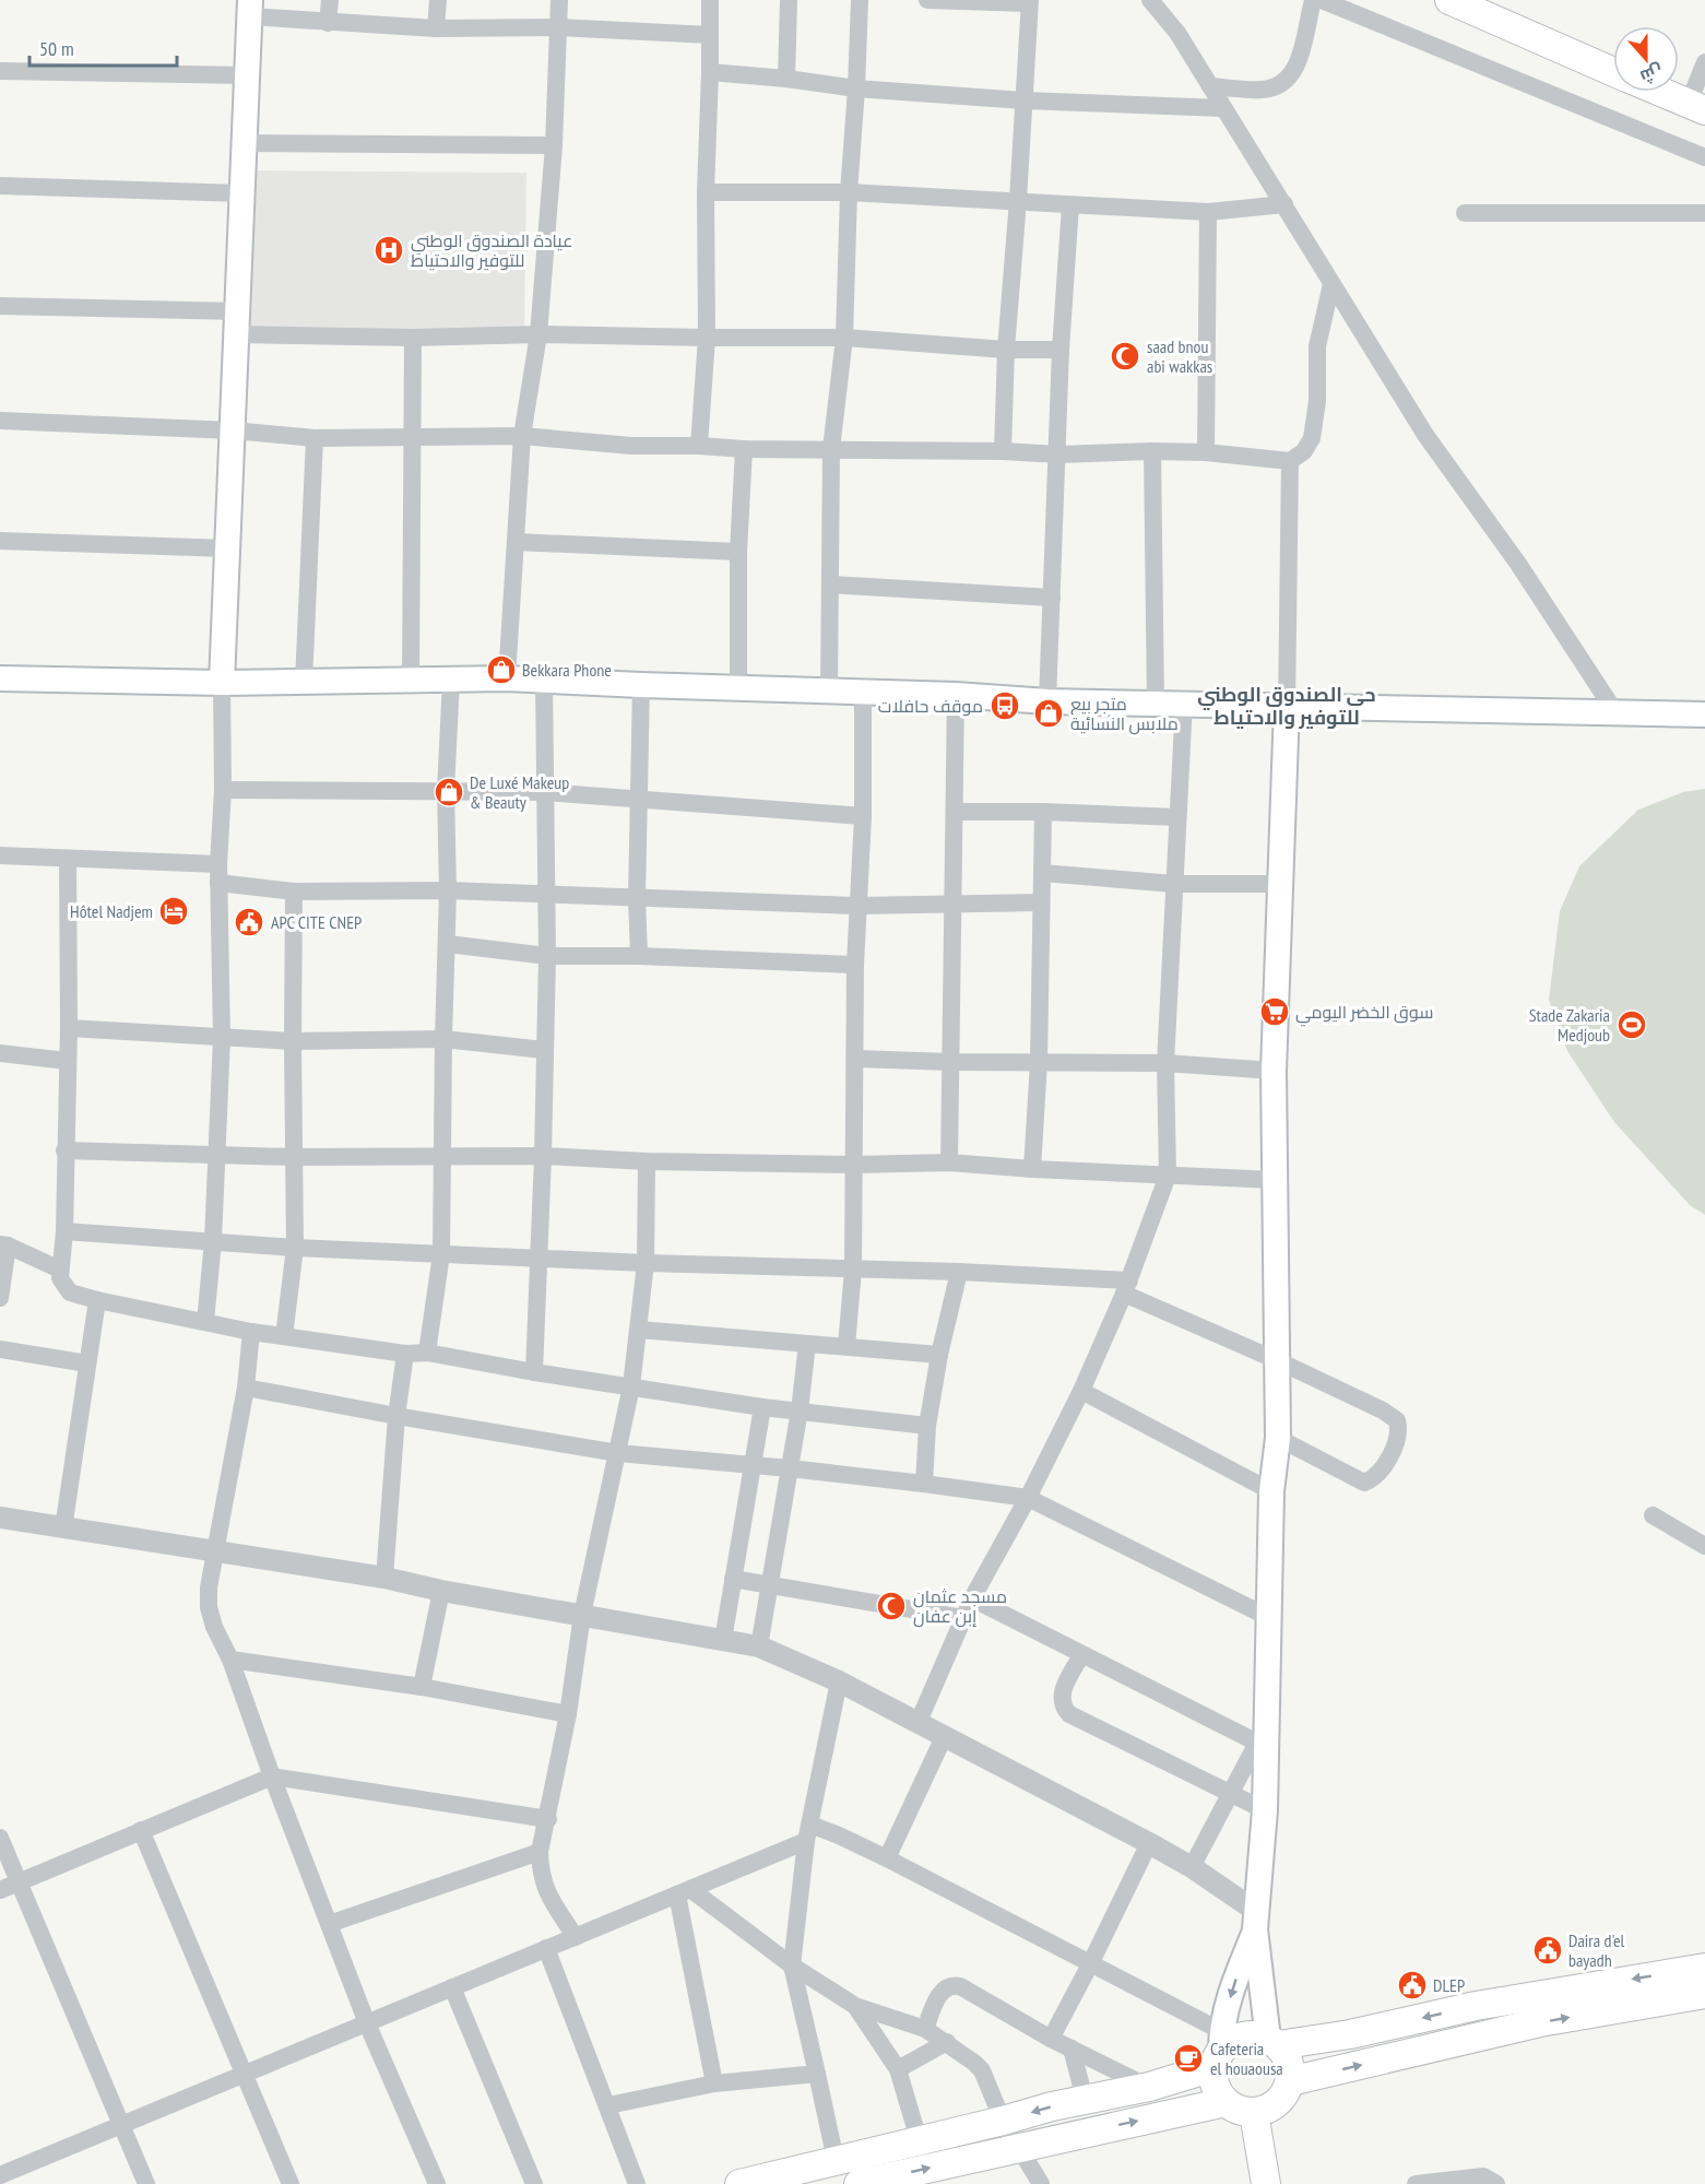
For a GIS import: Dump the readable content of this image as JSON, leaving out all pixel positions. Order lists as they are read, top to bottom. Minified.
{"districts":["حي الصندوق الوطني للتوفير والاحتياط"],"places":{"hospital":["عيادة الصندوق الوطني للتوفير والاحتياط"],"mosque":["saad bnou abi wakkas","مسجد عثمان إبن عفان"],"shop":["Bekkara Phone","متجر بيع ملابس النسائية","De Luxé Makeup & Beauty"],"bus stop":["موقف حافلات"],"hotel":["Hôtel Nadjem"],"public building":["APC CITE CNEP","Daira d'el bayadh","DLEP"],"supermarket":["سوق الخضر اليومي"],"sports":["Stade Zakaria Medjoub"],"cafe":["Cafeteria el houaousa"]},"scale_bar":"50 m","north":"bottom"}
